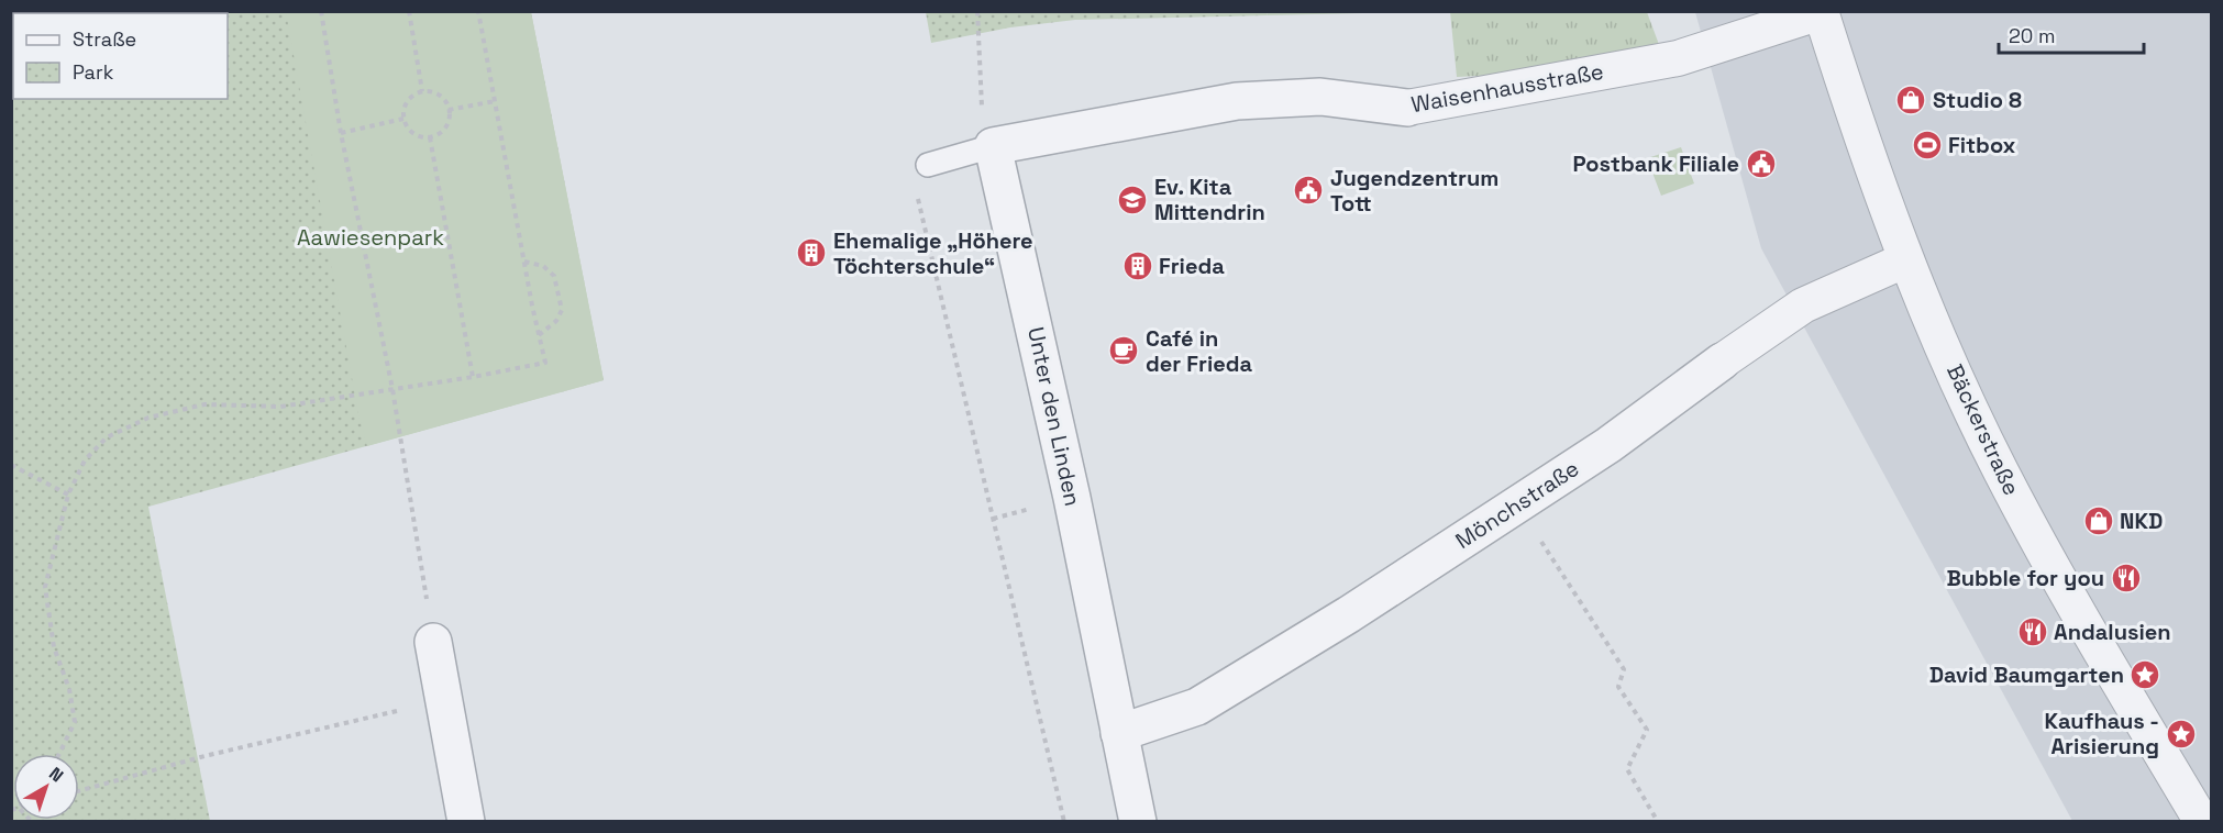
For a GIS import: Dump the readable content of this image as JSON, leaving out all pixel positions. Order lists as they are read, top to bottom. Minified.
{"streets":{"street":["Waisenhausstraße","Unter den Linden","Bäckerstraße","Mönchstraße"]},"crossings":[["Waisenhausstraße","Unter den Linden"],["Waisenhausstraße","Bäckerstraße"],["Unter den Linden","Mönchstraße"],["Bäckerstraße","Mönchstraße"]],"parks":["Aawiesenpark"],"places":{"shop":["Studio 8","NKD"],"sports":["Fitbox"],"public building":["Postbank Filiale","Jugendzentrum Tott"],"school or university":["Ev. Kita Mittendrin"],"building":["Ehemalige „Höhere Töchterschule“","Frieda"],"cafe":["Café in der Frieda"],"restaurant":["Bubble for you","Andalusien"],"place":["David Baumgarten","Kaufhaus - Arisierung"]},"legend":["Straße","Park"],"scale_bar":"20 m","north":"top right"}
